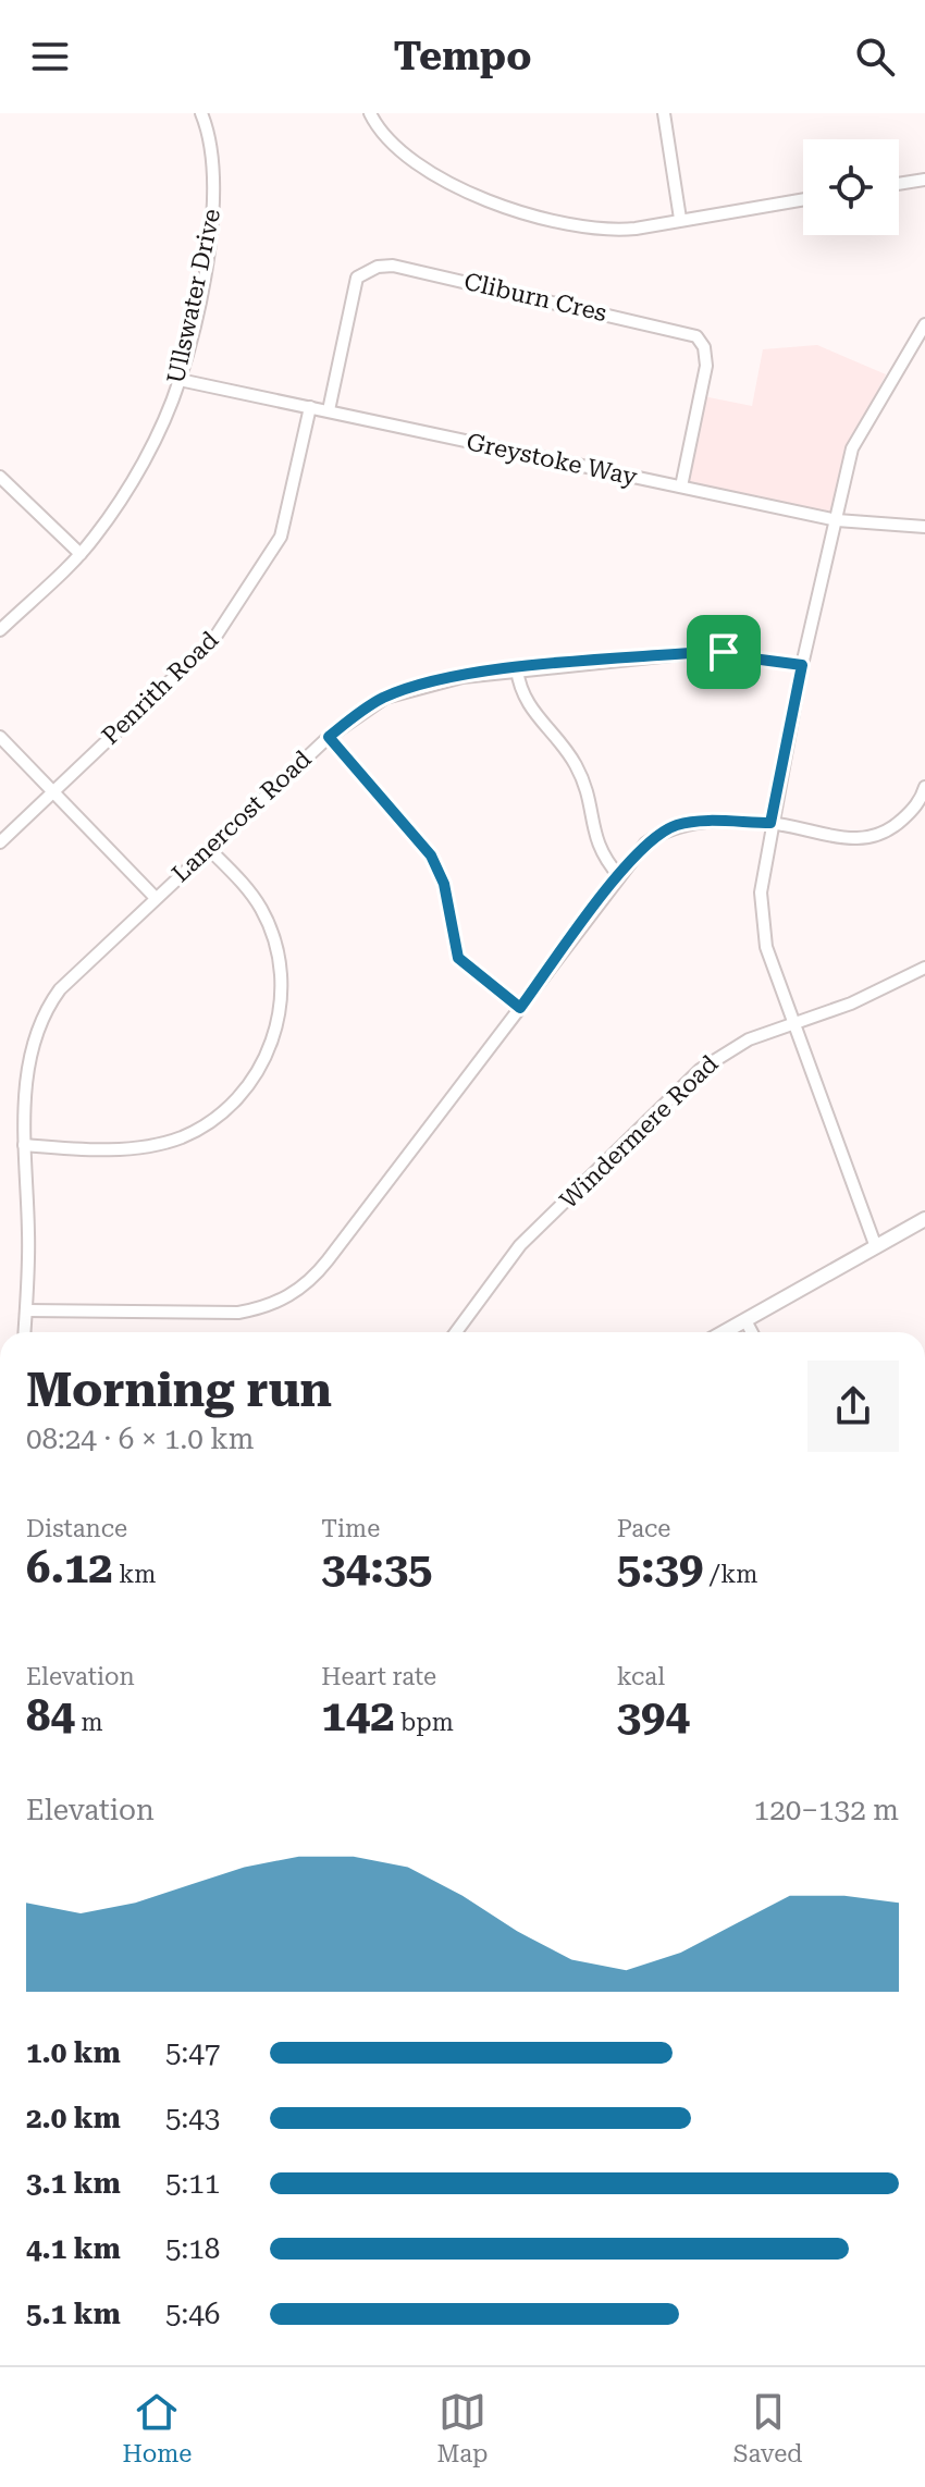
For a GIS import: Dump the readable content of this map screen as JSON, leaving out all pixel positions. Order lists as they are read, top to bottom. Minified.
{"streets":{"street":["Ullswater Drive","Cliburn Cres","Greystoke Way","Penrith Road","Lanercost Road","Windermere Road"]},"crossings":[["Ullswater Drive","Greystoke Way"],["Cliburn Cres","Greystoke Way"],["Greystoke Way","Penrith Road"]],"page":{"header":"Tempo","heading":["Morning run","08:24 · 6 × 1.0 km"],"stats":[["Distance","6.12 km"],["Time","34:35"],["Pace","5:39 /km"],["Elevation","84 m"],["Heart rate","142 bpm"],["kcal","394"]],"chart":["Elevation","120–132 m"],"list":[{"name":"1.0 km","note":"5:47"},{"name":"2.0 km","note":"5:43"},{"name":"3.1 km","note":"5:11"},{"name":"4.1 km","note":"5:18"},{"name":"5.1 km","note":"5:46"}],"tabs":["Home","Map","Saved"]}}
